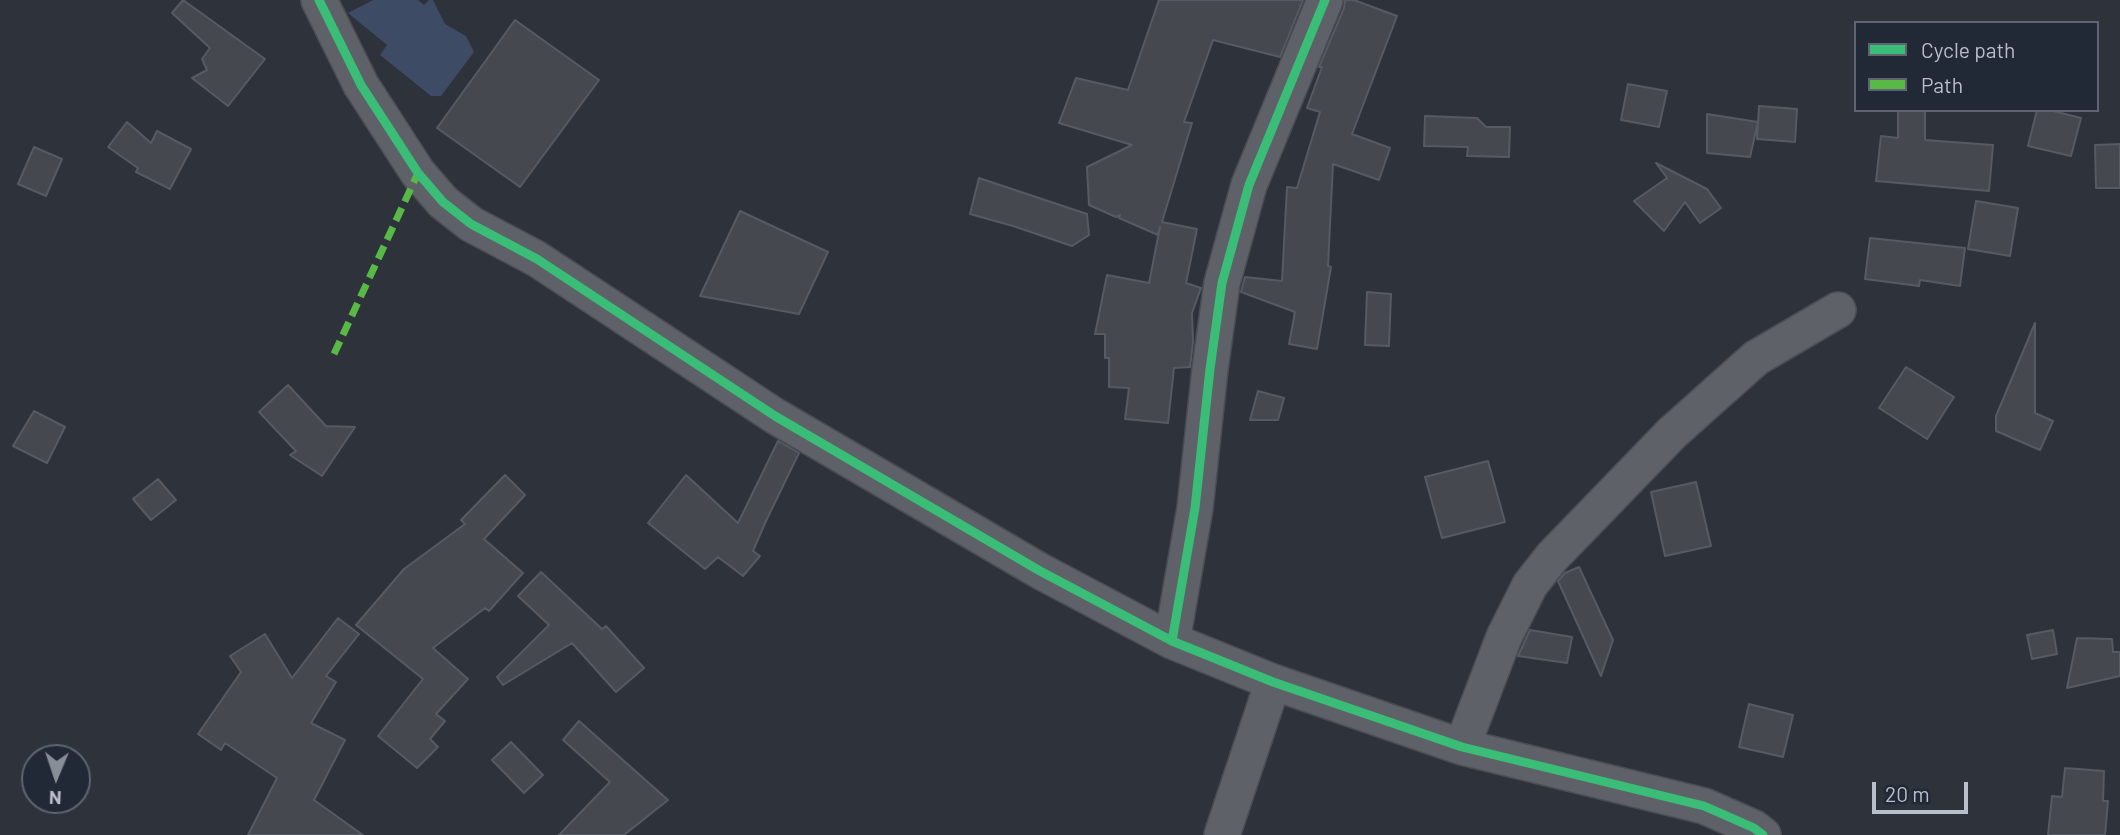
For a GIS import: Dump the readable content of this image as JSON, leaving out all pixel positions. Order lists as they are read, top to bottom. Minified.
{"legend":["Cycle path","Path"],"scale_bar":"20 m","north":"bottom"}
